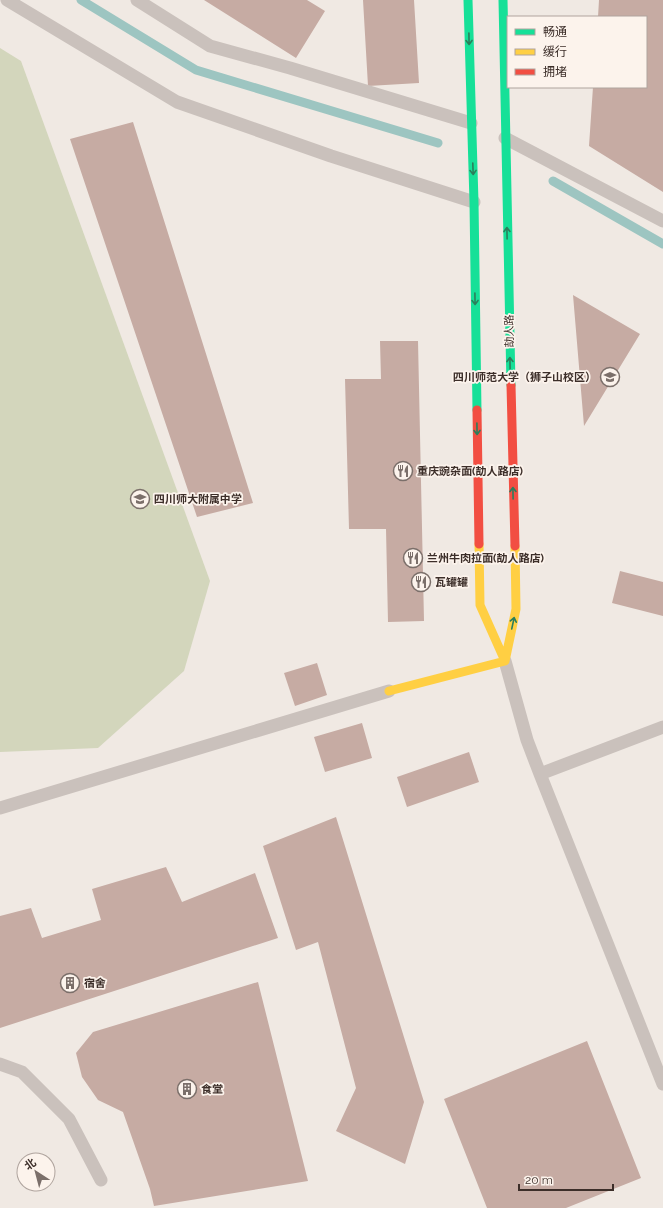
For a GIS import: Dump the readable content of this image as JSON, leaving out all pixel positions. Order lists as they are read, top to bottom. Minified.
{"streets":{"street":["劼人路"]},"places":{"school or university":["四川师范大学（狮子山校区）","四川师大附属中学"],"restaurant":["重庆豌杂面(劼人路店)","兰州牛肉拉面(劼人路店)","瓦罐罐"],"building":["宿舍","食堂"]},"legend":["畅通","缓行","拥堵"],"scale_bar":"20 m","north":"top left"}
